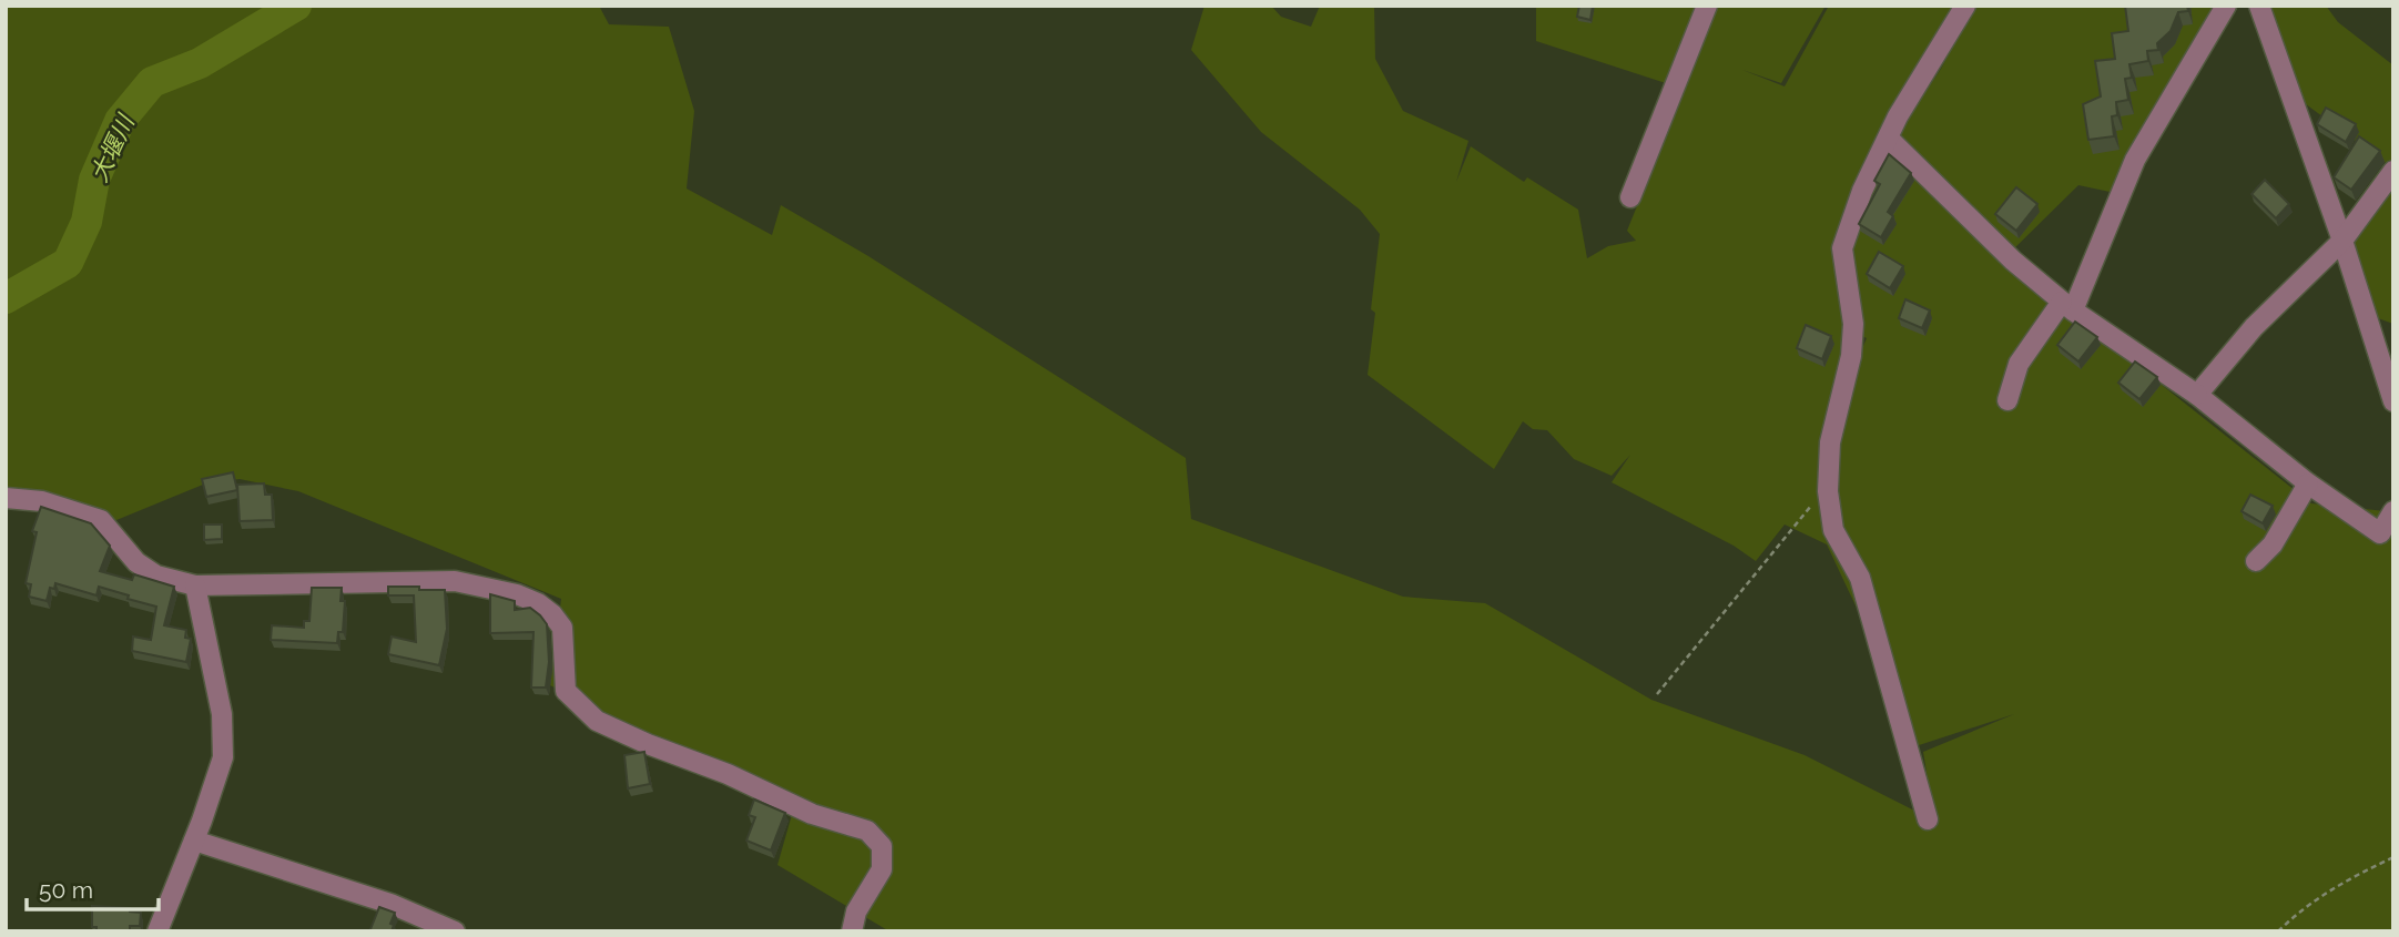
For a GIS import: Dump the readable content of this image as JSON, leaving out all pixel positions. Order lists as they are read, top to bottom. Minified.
{"water":["大堰川"],"scale_bar":"50 m"}
